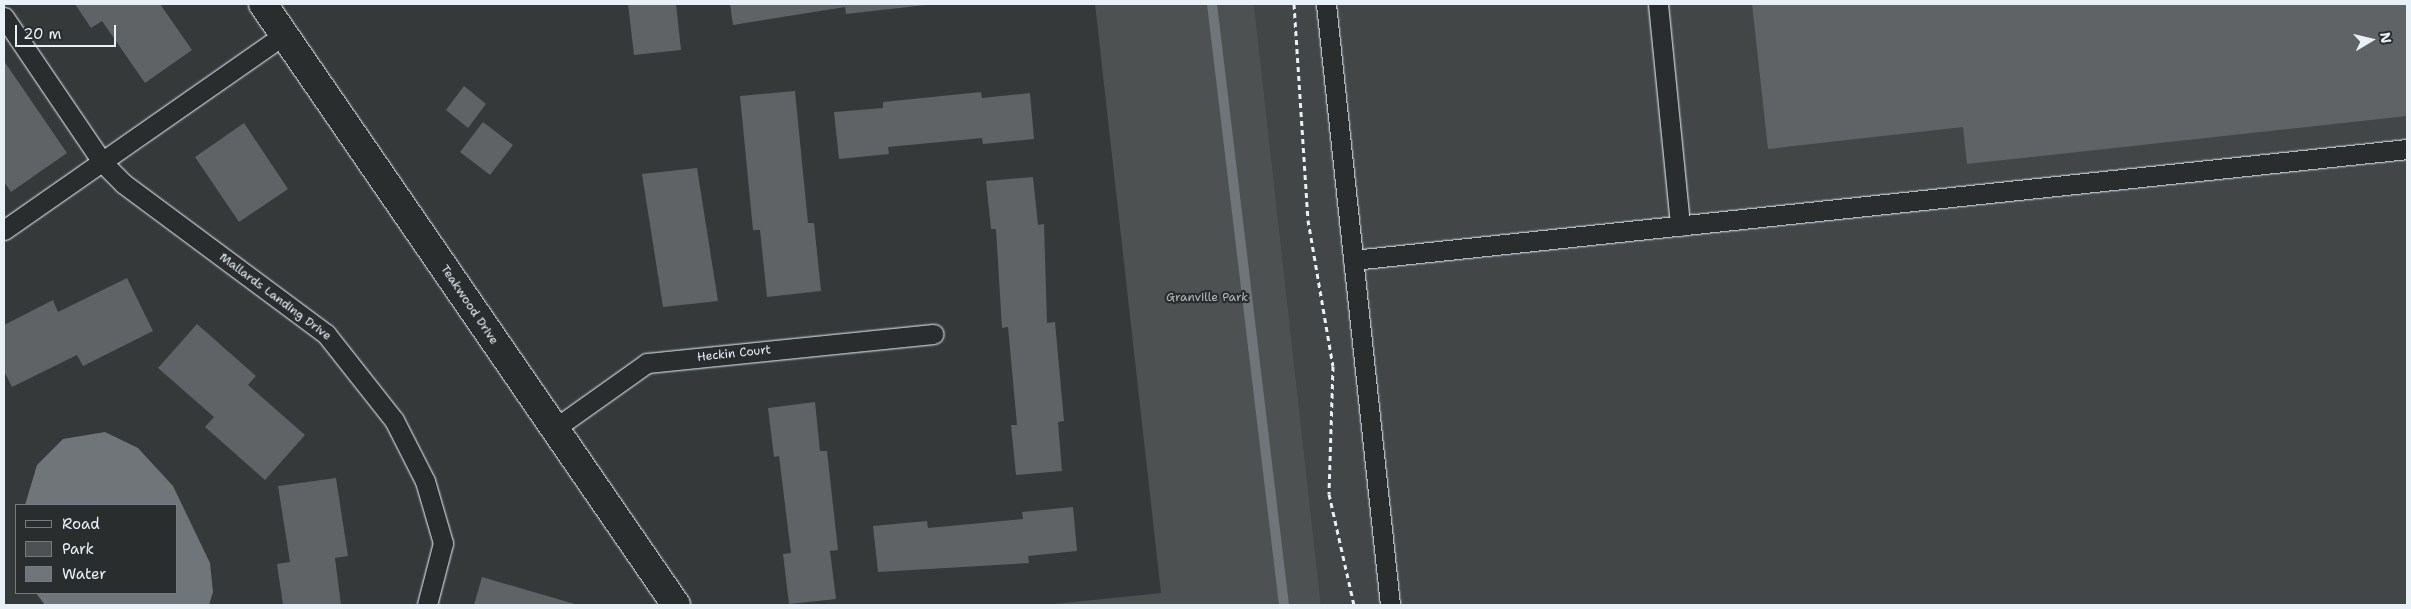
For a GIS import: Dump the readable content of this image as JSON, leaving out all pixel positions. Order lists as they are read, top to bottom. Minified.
{"streets":{"street":["Teakwood Drive"],"lane":["Mallards Landing Drive","Heckin Court"]},"crossings":[["Teakwood Drive","Heckin Court"]],"parks":["Granville Park"],"legend":["Road","Park","Water"],"scale_bar":"20 m","north":"right"}
